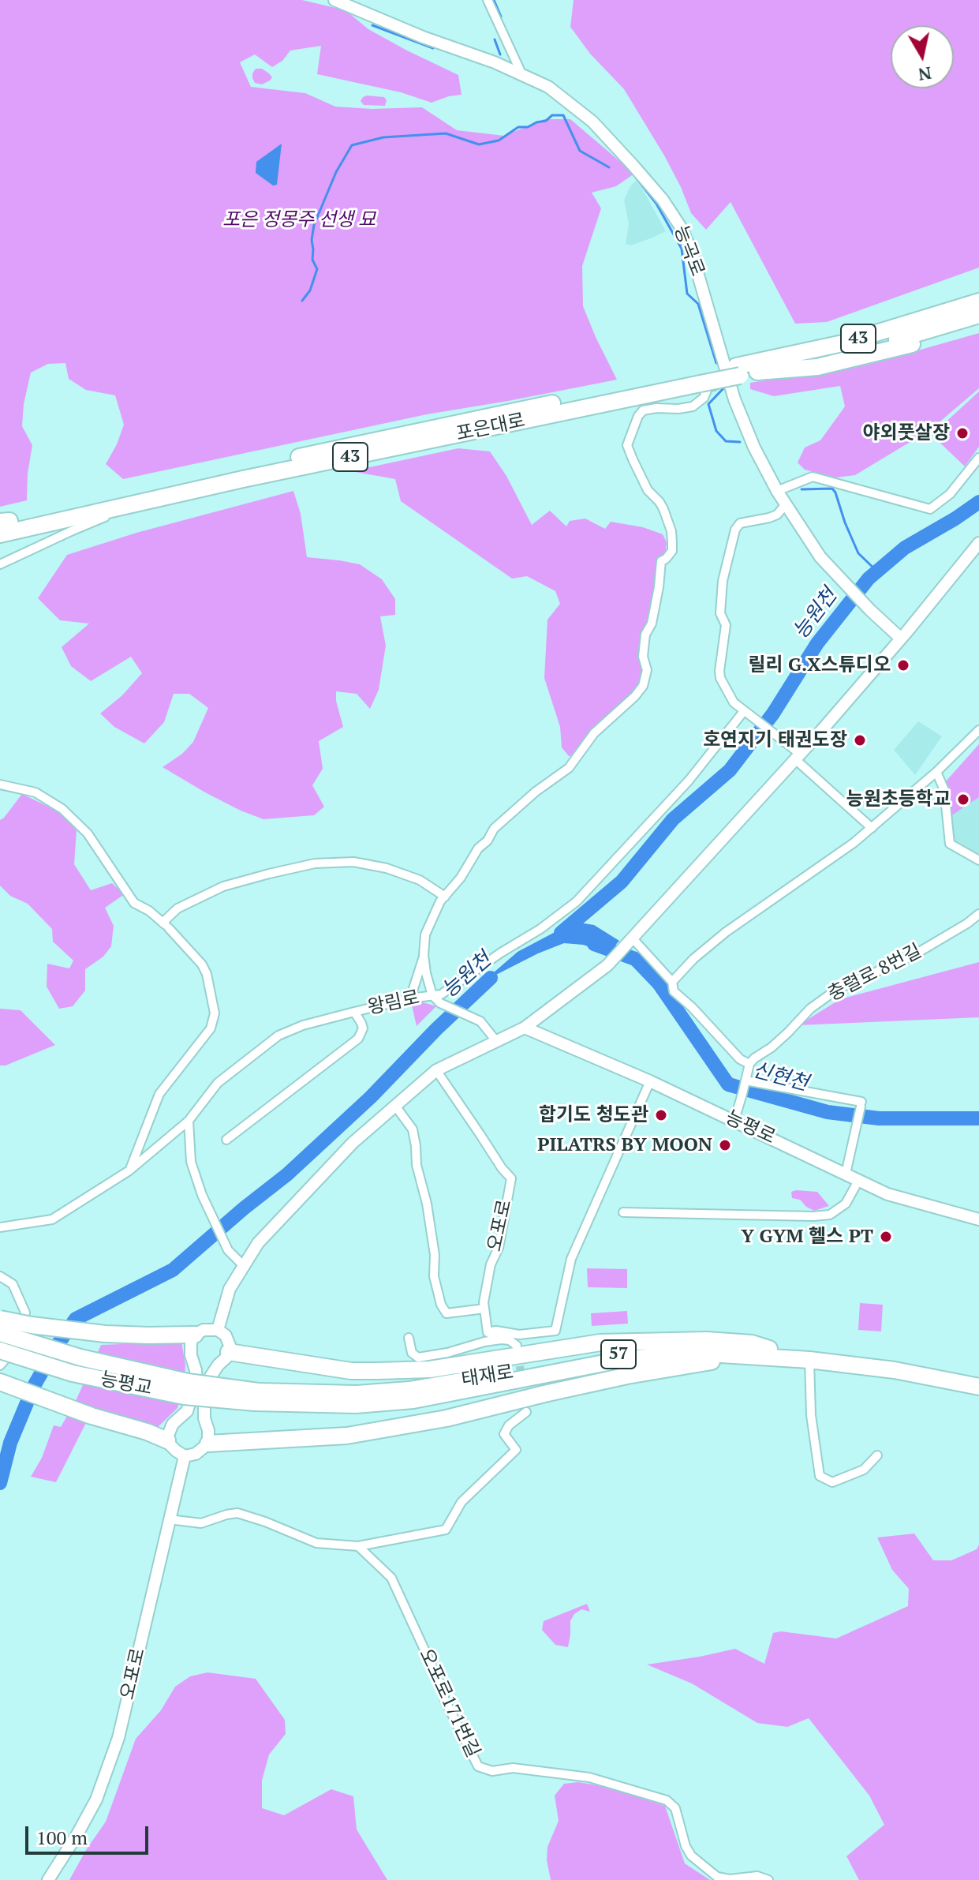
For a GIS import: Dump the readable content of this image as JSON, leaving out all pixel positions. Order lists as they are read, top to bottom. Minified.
{"streets":{"highway":["43","포은대로","57","태재로","능평교"],"main road":["능곡로","능평로","오포로"],"street":["충렬로 8번길","왕림로","오포로171번길"]},"crossings":[["능곡로","43"],["43","포은대로"],["태재로","능평교"]],"water":["능원천","신현천"],"parks":["포은 정몽주 선생 묘"],"places":["야외풋살장","릴리 G.X스튜디오","호연지기 태권도장","능원초등학교","합기도 청도관","PILATRS BY MOON","Y GYM 헬스 PT"],"scale_bar":"100 m","north":"bottom"}
